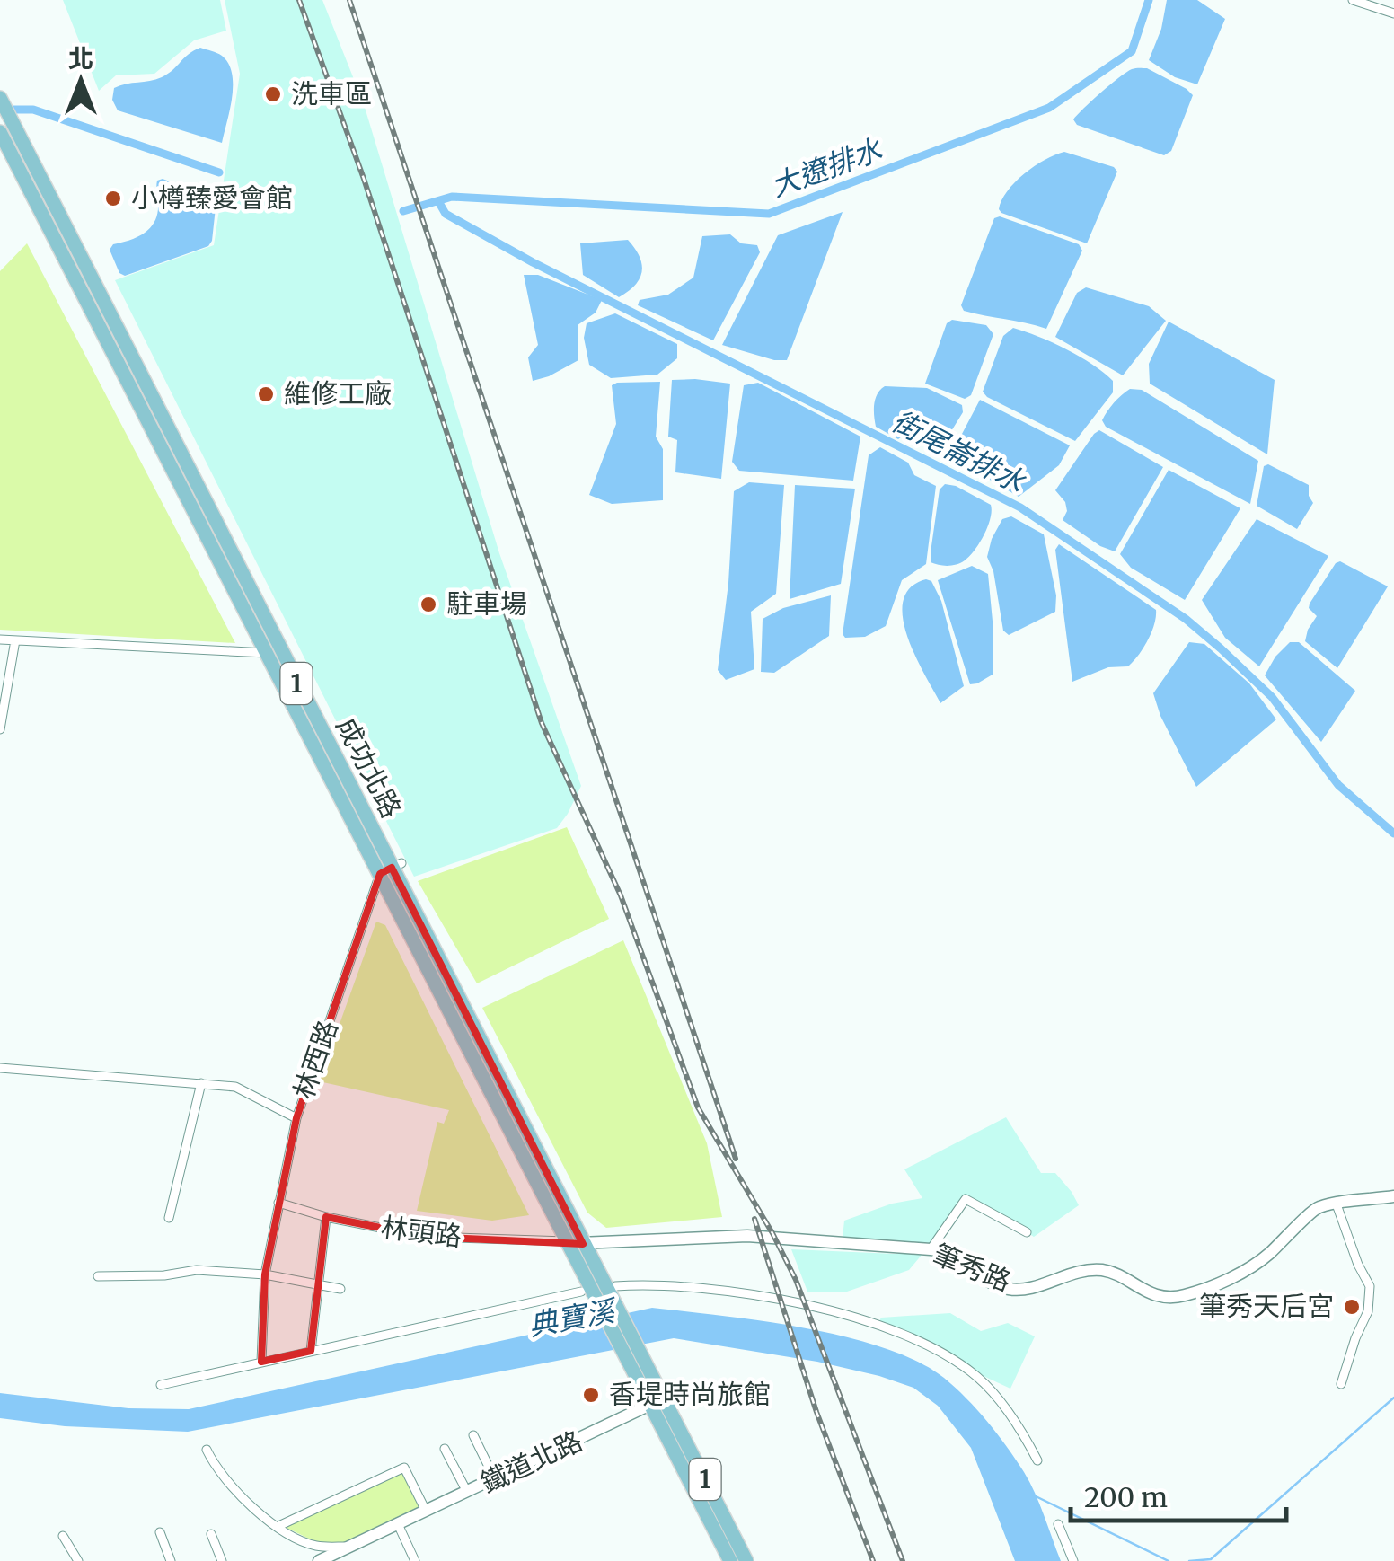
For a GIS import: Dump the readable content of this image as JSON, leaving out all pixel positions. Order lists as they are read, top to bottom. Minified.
{"streets":{"main road":["1","成功北路"],"street":["林西路","林頭路","筆秀路","鐵道北路"]},"crossings":[["1","成功北路"],["1","鐵道北路"],["成功北路","林西路"],["成功北路","林頭路"],["成功北路","筆秀路"],["林西路","林頭路"],["林頭路","筆秀路"]],"water":["大遼排水","街尾崙排水","典寶溪"],"places":["洗車區","小樽臻愛會館","維修工廠","駐車場","筆秀天后宮","香堤時尚旅館"],"scale_bar":"200 m","north":"top"}
